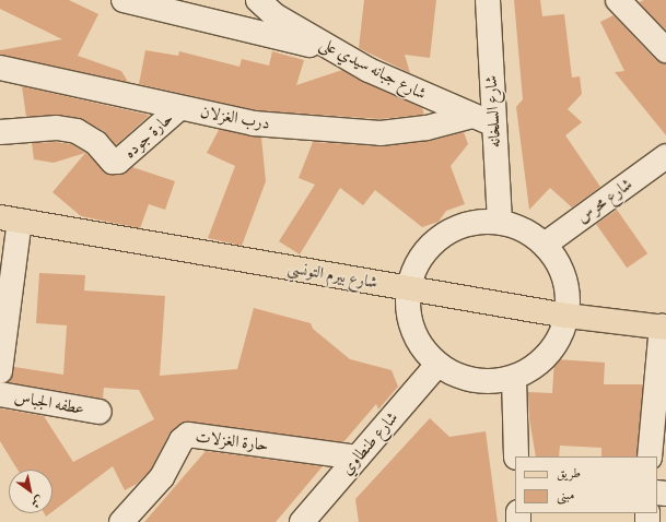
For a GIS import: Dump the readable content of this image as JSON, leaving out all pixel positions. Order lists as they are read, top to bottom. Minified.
{"streets":{"main road":["شارع بيرم التونسي"],"street":["شارع جبانه سيدي على","شارع السلخانه","درب الغزلان","حارة جوده","شارع محرس","عطفه الجباس","حارة الغزلات","شارع طنطاوي"]},"crossings":[["شارع جبانه سيدي على","شارع السلخانه"],["شارع جبانه سيدي على","درب الغزلان"],["درب الغزلان","حارة جوده"],["حارة الغزلات","شارع طنطاوي"]],"legend":["طريق","مبنى"],"north":"bottom right"}
